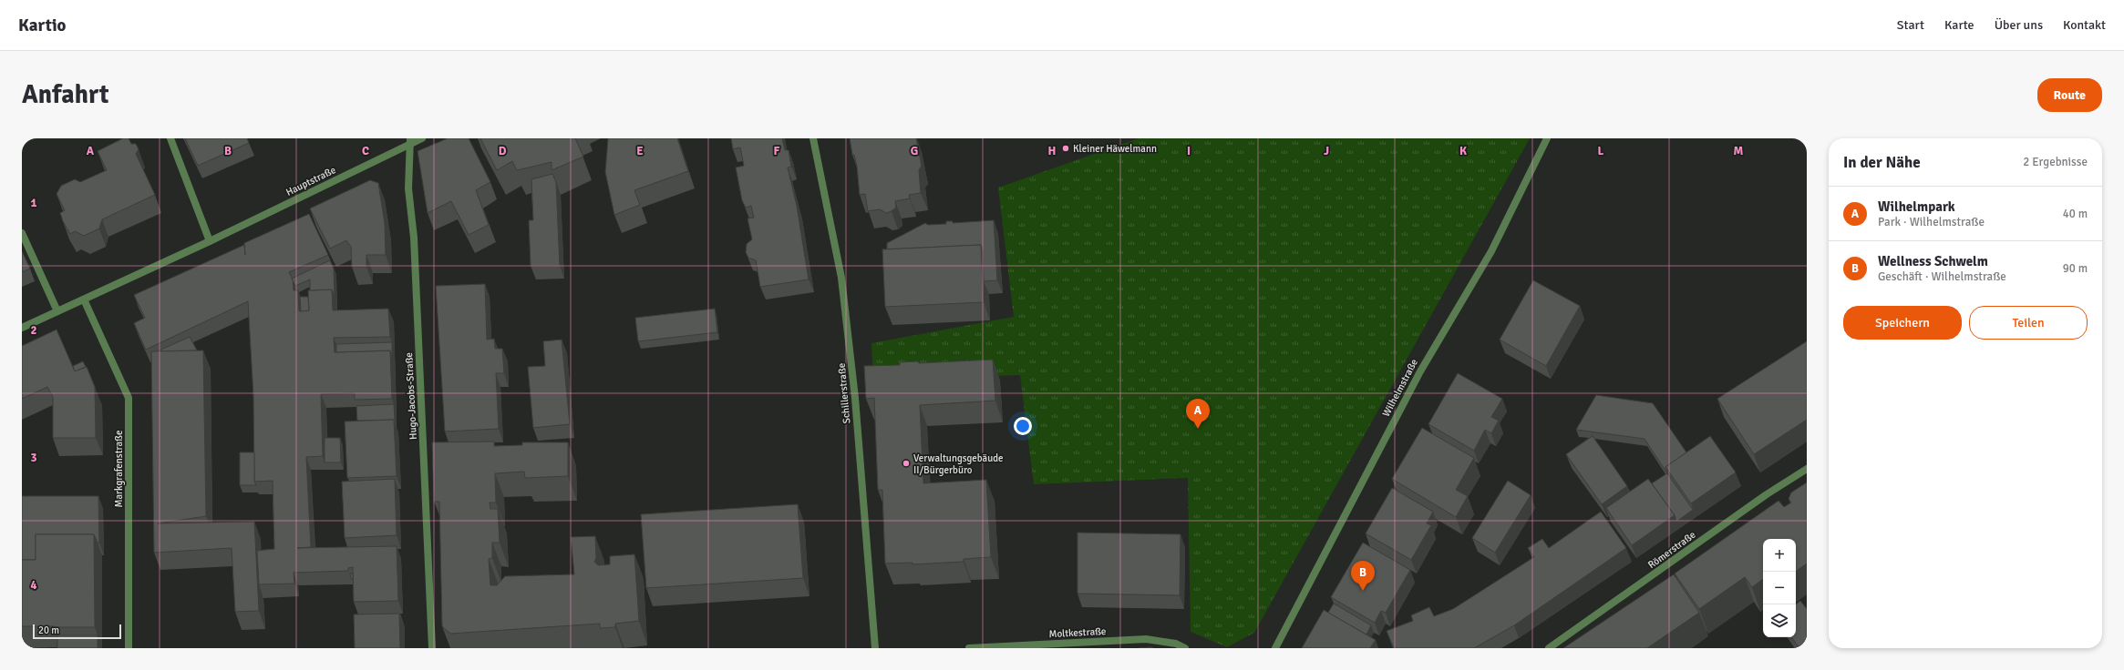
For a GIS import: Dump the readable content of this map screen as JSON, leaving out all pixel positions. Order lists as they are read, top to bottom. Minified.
{"streets":{"street":["Hauptstraße","Wilhelmstraße","Schillerstraße","Hugo-Jacobs-Straße","Markgrafenstraße","Römerstraße","Moltkestraße"]},"crossings":[["Hauptstraße","Hugo-Jacobs-Straße"],["Hauptstraße","Markgrafenstraße"]],"places":["Kleiner Häwelmann","Verwaltungsgebäude II/Bürgerbüro"],"scale_bar":"20 m","page":{"header":"Kartio","nav":["Start","Karte","Über uns","Kontakt"],"buttons":["Route",["Speichern","Teilen"]],"title":"Anfahrt","heading":["In der Nähe","2 Ergebnisse"],"list":[{"mark":"A","name":"Wilhelmpark","note":"Park · Wilhelmstraße","value":"40 m"},{"mark":"B","name":"Wellness Schwelm","note":"Geschäft · Wilhelmstraße","value":"90 m"}],"pins":["A","B"],"map_buttons":["+","−"],"scale":"20 m"},"grid":{"columns":["A","B","C","D","E","F","G","H","I","J","K","L","M"],"rows":["1","2","3","4"]}}
